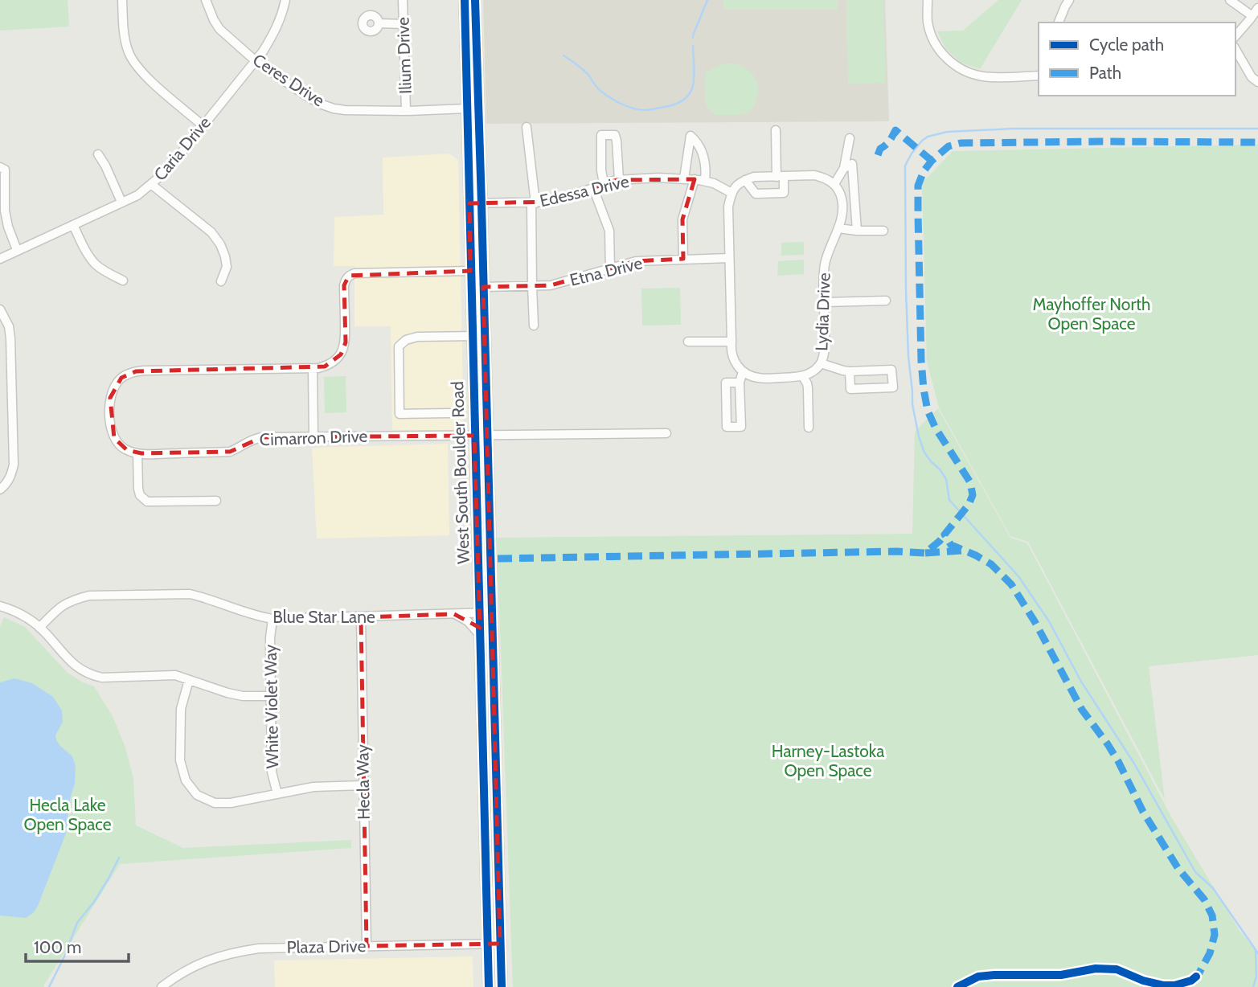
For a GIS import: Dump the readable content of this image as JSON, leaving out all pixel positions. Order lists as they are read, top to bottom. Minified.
{"streets":{"main road":["West South Boulder Road"],"street":["Ilium Drive","Ceres Drive","Caria Drive","Edessa Drive","Etna Drive","Lydia Drive","Cimarron Drive","Blue Star Lane","White Violet Way","Hecla Way","Plaza Drive"]},"crossings":[["Ilium Drive","Ceres Drive"],["Ceres Drive","Caria Drive"],["Ceres Drive","West South Boulder Road"],["Edessa Drive","West South Boulder Road"],["Etna Drive","West South Boulder Road"],["Cimarron Drive","West South Boulder Road"],["West South Boulder Road","Blue Star Lane"],["West South Boulder Road","Plaza Drive"],["Blue Star Lane","White Violet Way"],["Blue Star Lane","Hecla Way"],["Hecla Way","Plaza Drive"]],"parks":["Mayhoffer North Open Space","Harney-Lastoka Open Space","Hecla Lake Open Space"],"legend":["Cycle path","Path"],"scale_bar":"100 m"}
